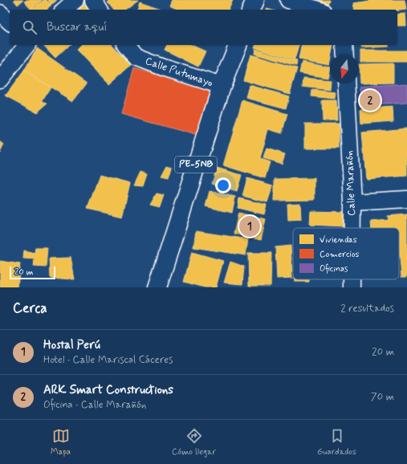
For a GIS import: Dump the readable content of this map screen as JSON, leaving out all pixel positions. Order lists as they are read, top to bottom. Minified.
{"streets":{"highway":["PE-5NB"],"street":["Calle Putumayo","Calle Marañón"]},"crossings":[["Calle Putumayo","PE-5NB"]],"legend":["Viviendas","Comercios","Oficinas"],"scale_bar":"20 m","north":"bottom","page":{"search":"Buscar aquí","pins":["2","1"],"scale":"20 m","heading":["Cerca","2 resultados"],"list":[{"mark":"1","name":"Hostal Perú","note":"Hotel · Calle Mariscal Cáceres","value":"20 m"},{"mark":"2","name":"ARK Smart Constructions","note":"Oficina · Calle Marañón","value":"70 m"}],"nav":["Mapa","Cómo llegar","Guardados"]}}
